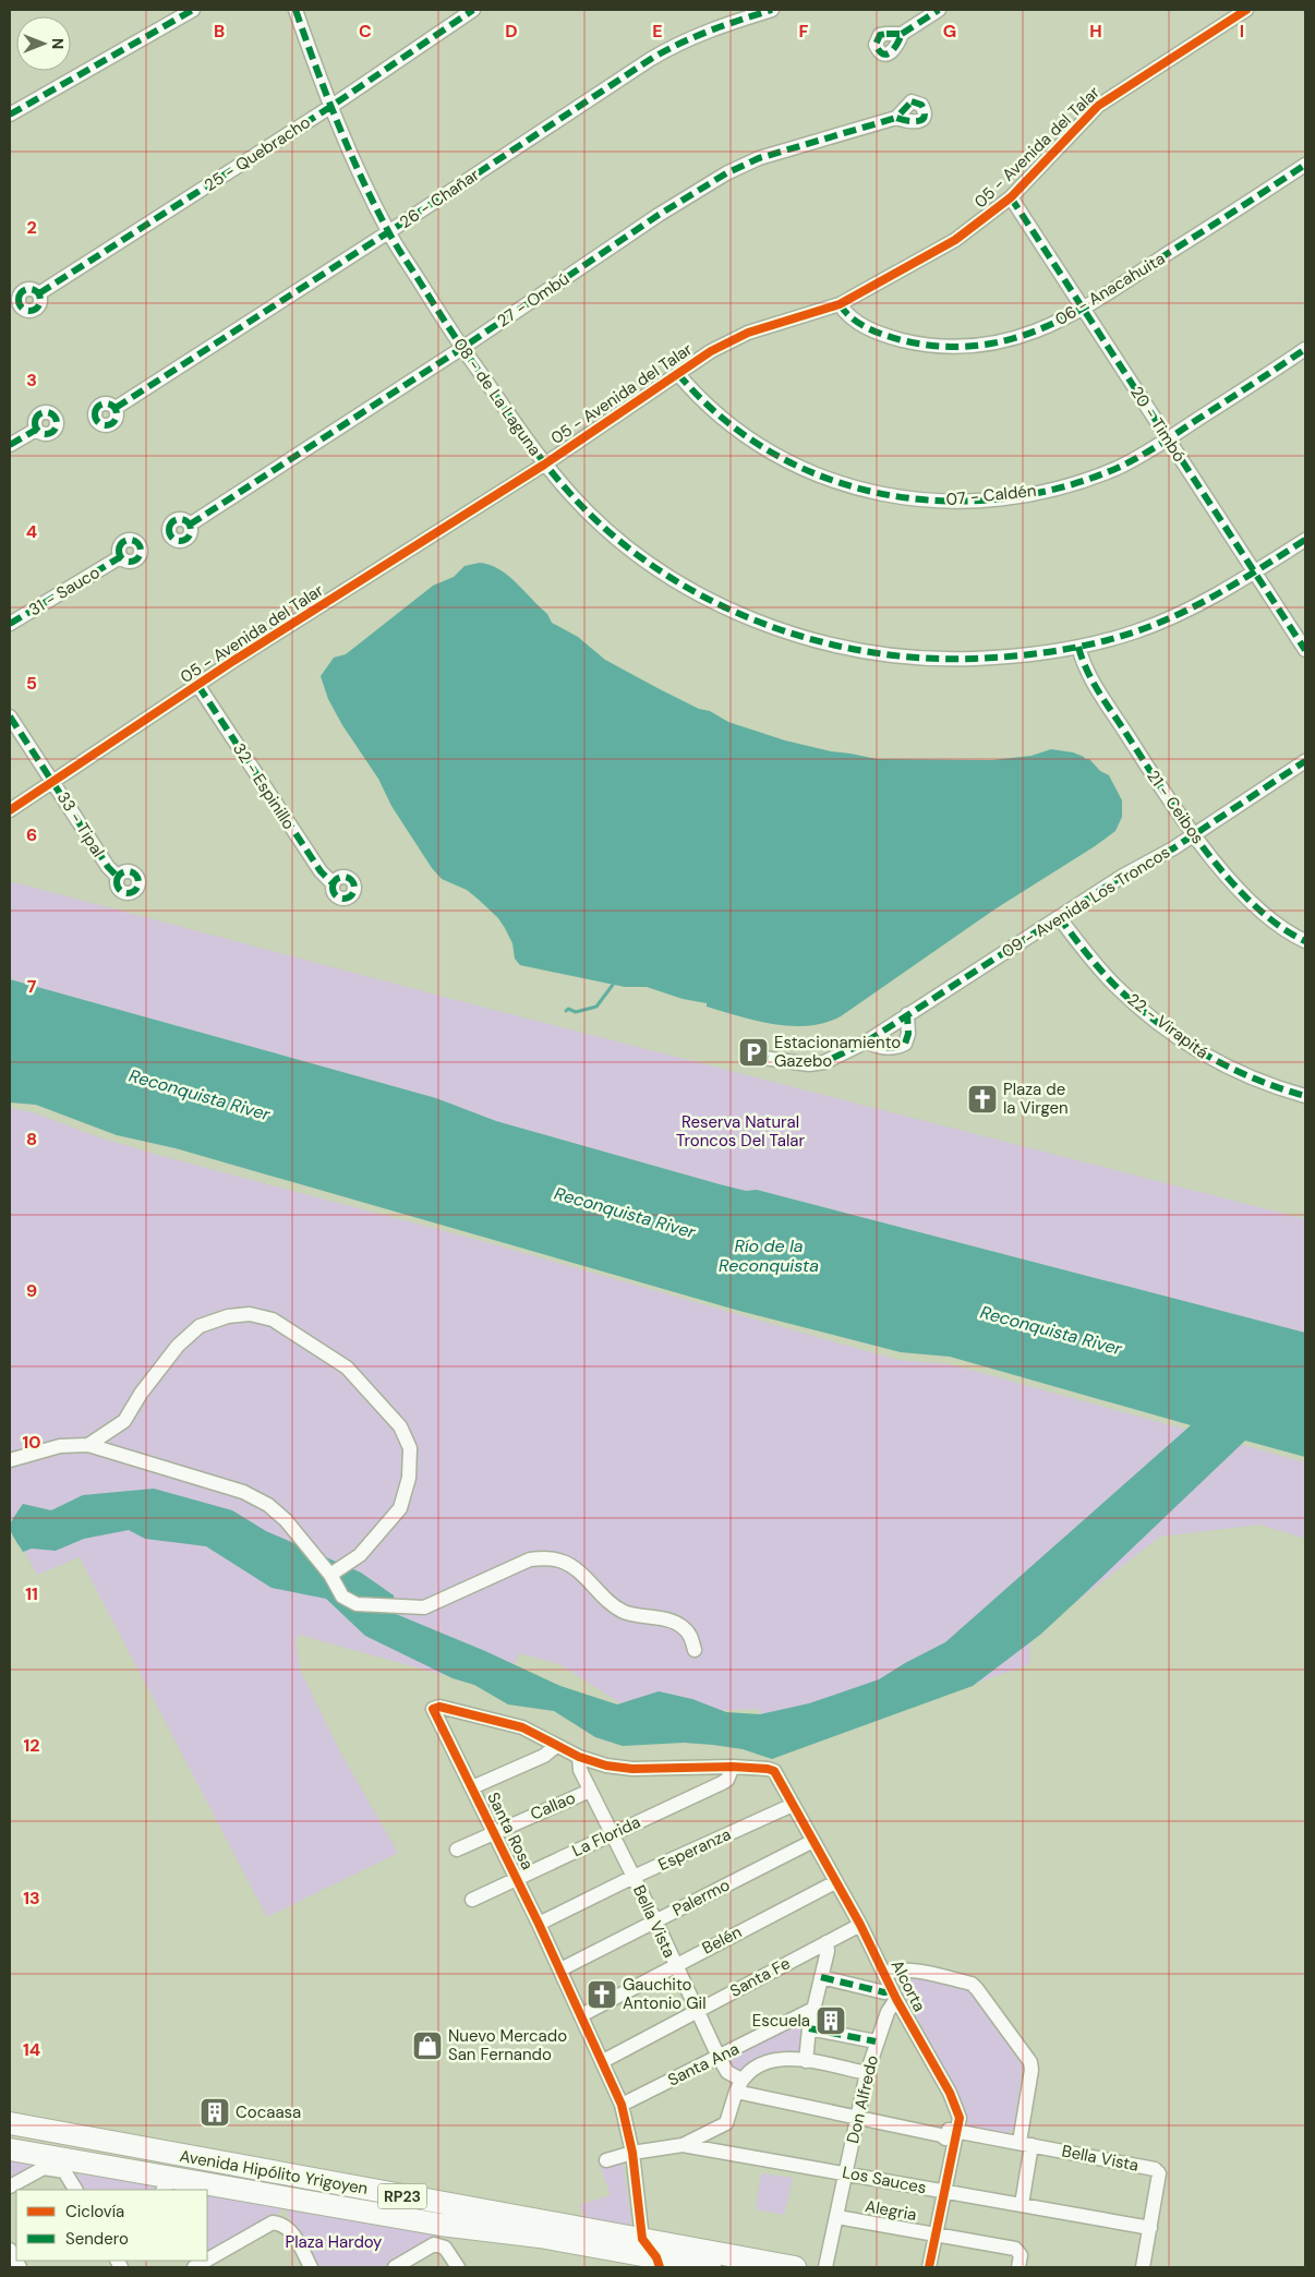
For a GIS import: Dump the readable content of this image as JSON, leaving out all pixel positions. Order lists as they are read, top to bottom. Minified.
{"streets":{"main road":["Avenida Hipólito Yrigoyen","RP23"],"street":["05 - Avenida del Talar","25 - Quebracho","26 - Chañar","06 - Anacahuita","27 - Ombú","08 - de La Laguna","20 - Timbó","07 - Caldén","31 - Sauco","32 - Espinillo","21 - Ceibos","33 - Tipal","09 - Avenida Los Troncos","22 - Virapitá","Callao","Santa Rosa","La Florida","Esperanza","Palermo","Bella Vista","Belén","Santa Fe","Alcorta","Santa Ana","Don Alfredo","Los Sauces","Alegria"]},"crossings":[["05 - Avenida del Talar","06 - Anacahuita"],["05 - Avenida del Talar","08 - de La Laguna"],["05 - Avenida del Talar","20 - Timbó"],["05 - Avenida del Talar","07 - Caldén"],["05 - Avenida del Talar","32 - Espinillo"],["05 - Avenida del Talar","33 - Tipal"],["25 - Quebracho","08 - de La Laguna"],["26 - Chañar","08 - de La Laguna"],["06 - Anacahuita","20 - Timbó"],["27 - Ombú","08 - de La Laguna"],["08 - de La Laguna","20 - Timbó"],["08 - de La Laguna","21 - Ceibos"],["20 - Timbó","07 - Caldén"],["21 - Ceibos","09 - Avenida Los Troncos"],["09 - Avenida Los Troncos","22 - Virapitá"],["Callao","Santa Rosa"],["Callao","Bella Vista"],["Santa Rosa","La Florida"],["Santa Rosa","Esperanza"],["Santa Rosa","Palermo"],["Santa Rosa","Bella Vista"],["Santa Rosa","Belén"],["Santa Rosa","Santa Fe"],["Santa Rosa","Alcorta"],["Santa Rosa","Santa Ana"],["Santa Rosa","Avenida Hipólito Yrigoyen"],["Santa Rosa","Los Sauces"],["La Florida","Bella Vista"],["La Florida","Alcorta"],["Esperanza","Bella Vista"],["Esperanza","Alcorta"],["Palermo","Bella Vista"],["Palermo","Alcorta"],["Bella Vista","Belén"],["Bella Vista","Santa Fe"],["Bella Vista","Alcorta"],["Bella Vista","Santa Ana"],["Bella Vista","Don Alfredo"],["Bella Vista","Los Sauces"],["Belén","Alcorta"],["Santa Fe","Alcorta"],["Alcorta","Don Alfredo"],["Alcorta","Los Sauces"],["Alcorta","Alegria"],["Don Alfredo","Los Sauces"],["Don Alfredo","Alegria"]],"water":["Reconquista River","Río de la Reconquista"],"parks":["Reserva Natural Troncos Del Talar","Plaza Hardoy"],"places":{"parking":["Estacionamiento Gazebo"],"church":["Plaza de la Virgen","Gauchito Antonio Gil"],"building":["Escuela","Cocaasa"],"shop":["Nuevo Mercado San Fernando"]},"legend":["Ciclovía","Sendero"],"north":"right","grid":{"columns":["B","C","D","E","F","G","H","I"],"rows":["2","3","4","5","6","7","8","9","10","11","12","13","14"]}}
